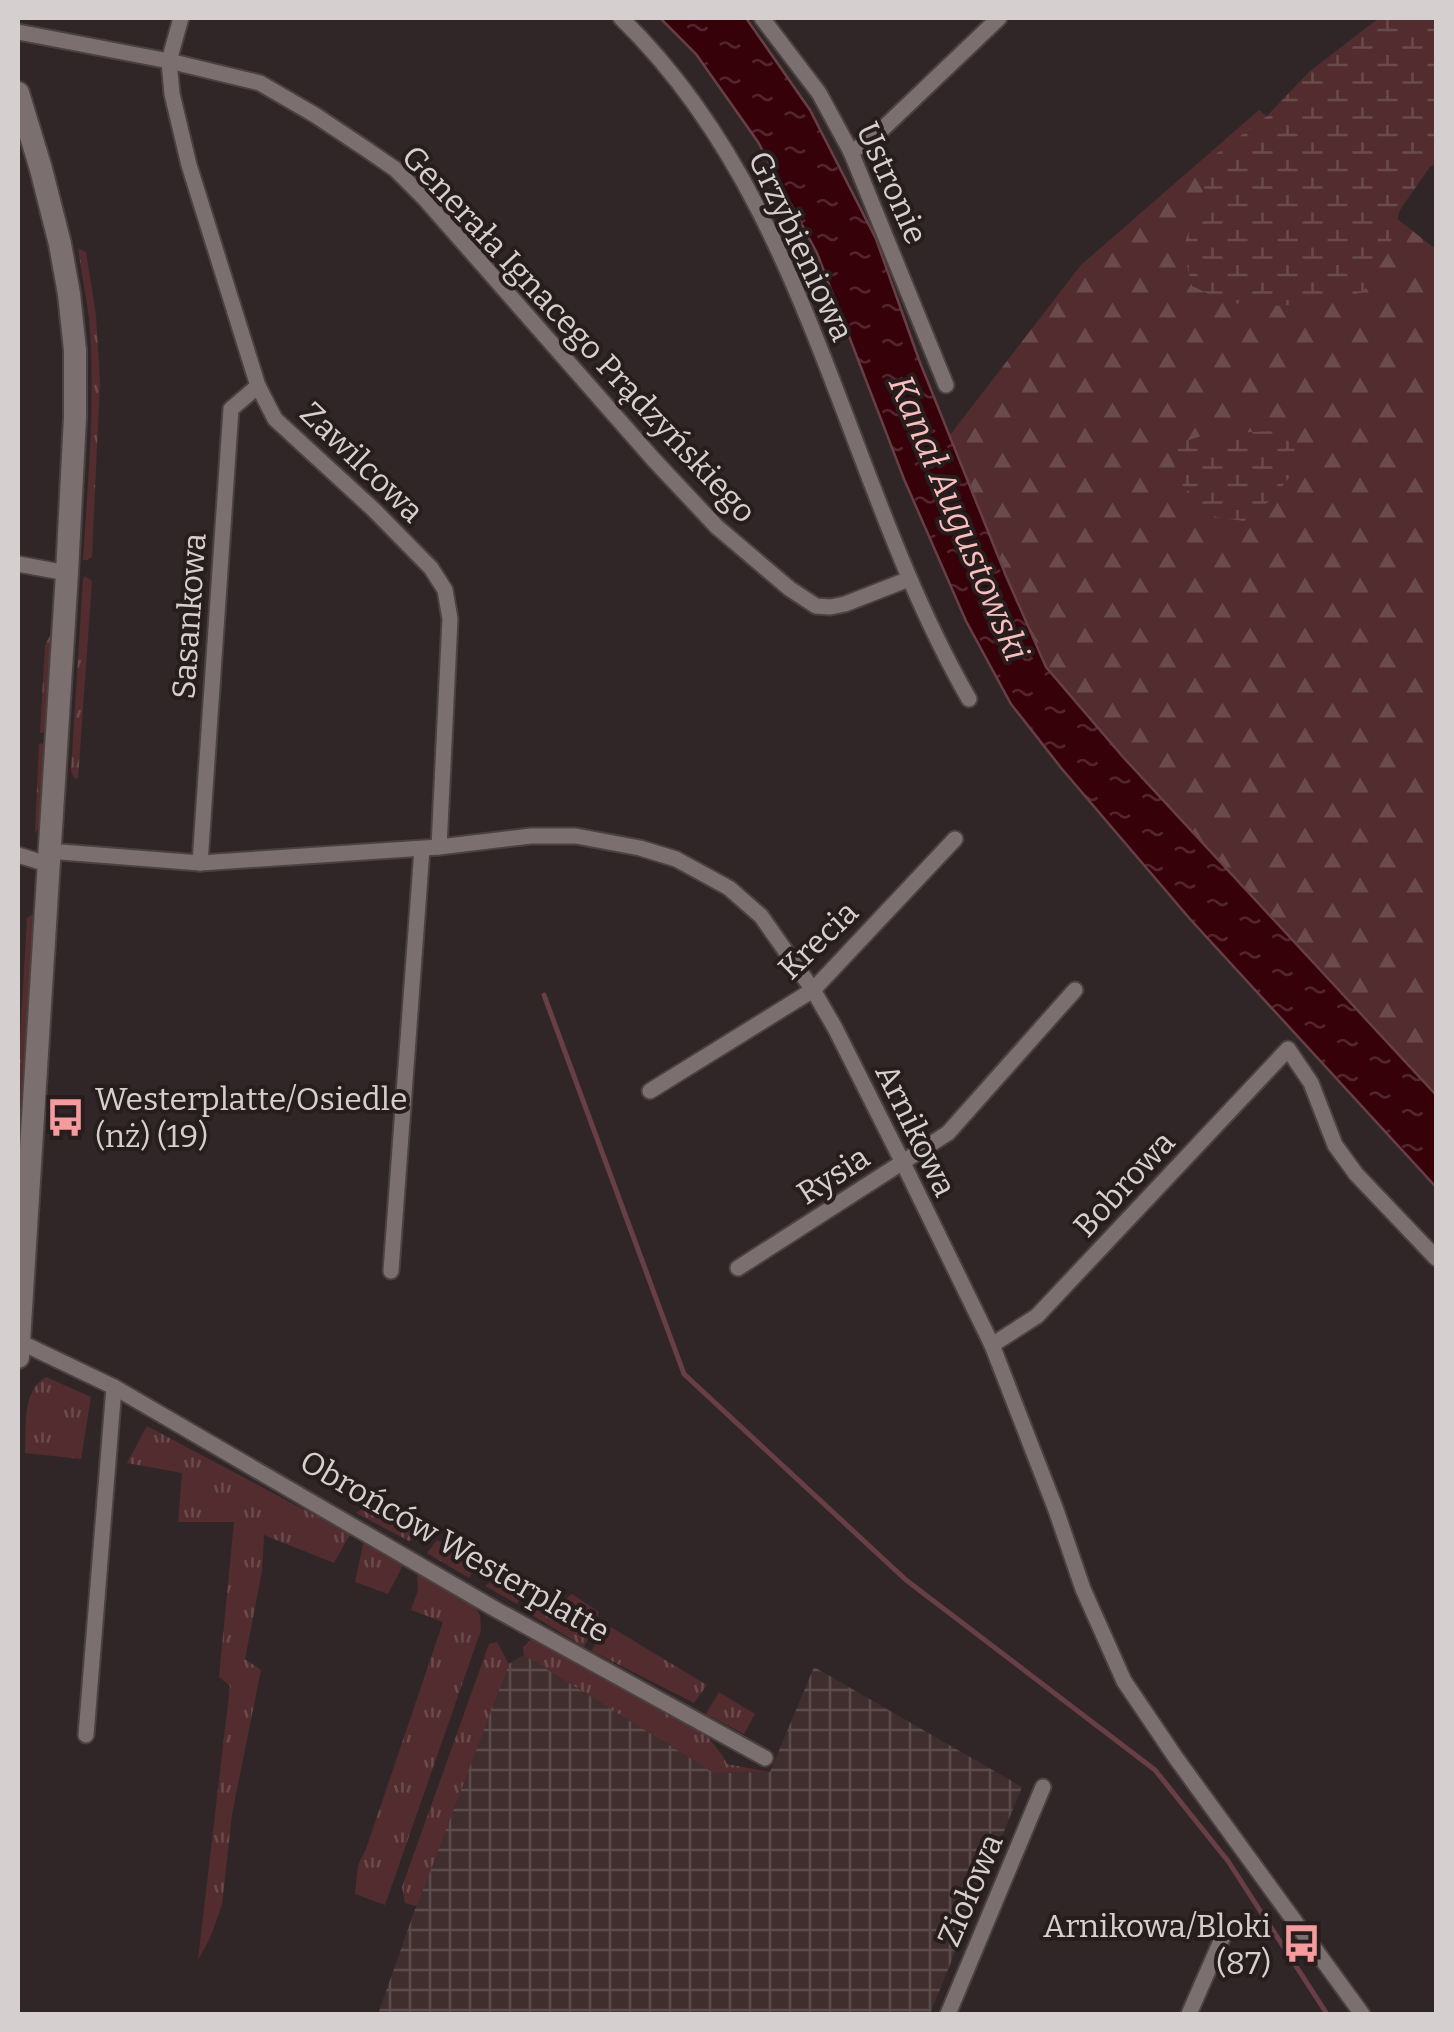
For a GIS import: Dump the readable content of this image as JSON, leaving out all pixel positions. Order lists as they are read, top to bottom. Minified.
{"streets":{"street":["Ustronie","Grzybieniowa","Generała Ignacego Prądzyńskiego","Zawilcowa","Sasankowa","Krecia","Arnikowa","Rysia","Bobrowa","Obrońców Westerplatte","Ziołowa"]},"crossings":[["Grzybieniowa","Generała Ignacego Prądzyńskiego"],["Generała Ignacego Prądzyńskiego","Zawilcowa"],["Zawilcowa","Sasankowa"],["Zawilcowa","Arnikowa"],["Sasankowa","Arnikowa"],["Krecia","Arnikowa"],["Arnikowa","Rysia"],["Arnikowa","Bobrowa"]],"water":["Kanał Augustowski"],"places":{"bus stop":["Westerplatte/Osiedle (nż) (19)","Arnikowa/Bloki (87)"]}}
